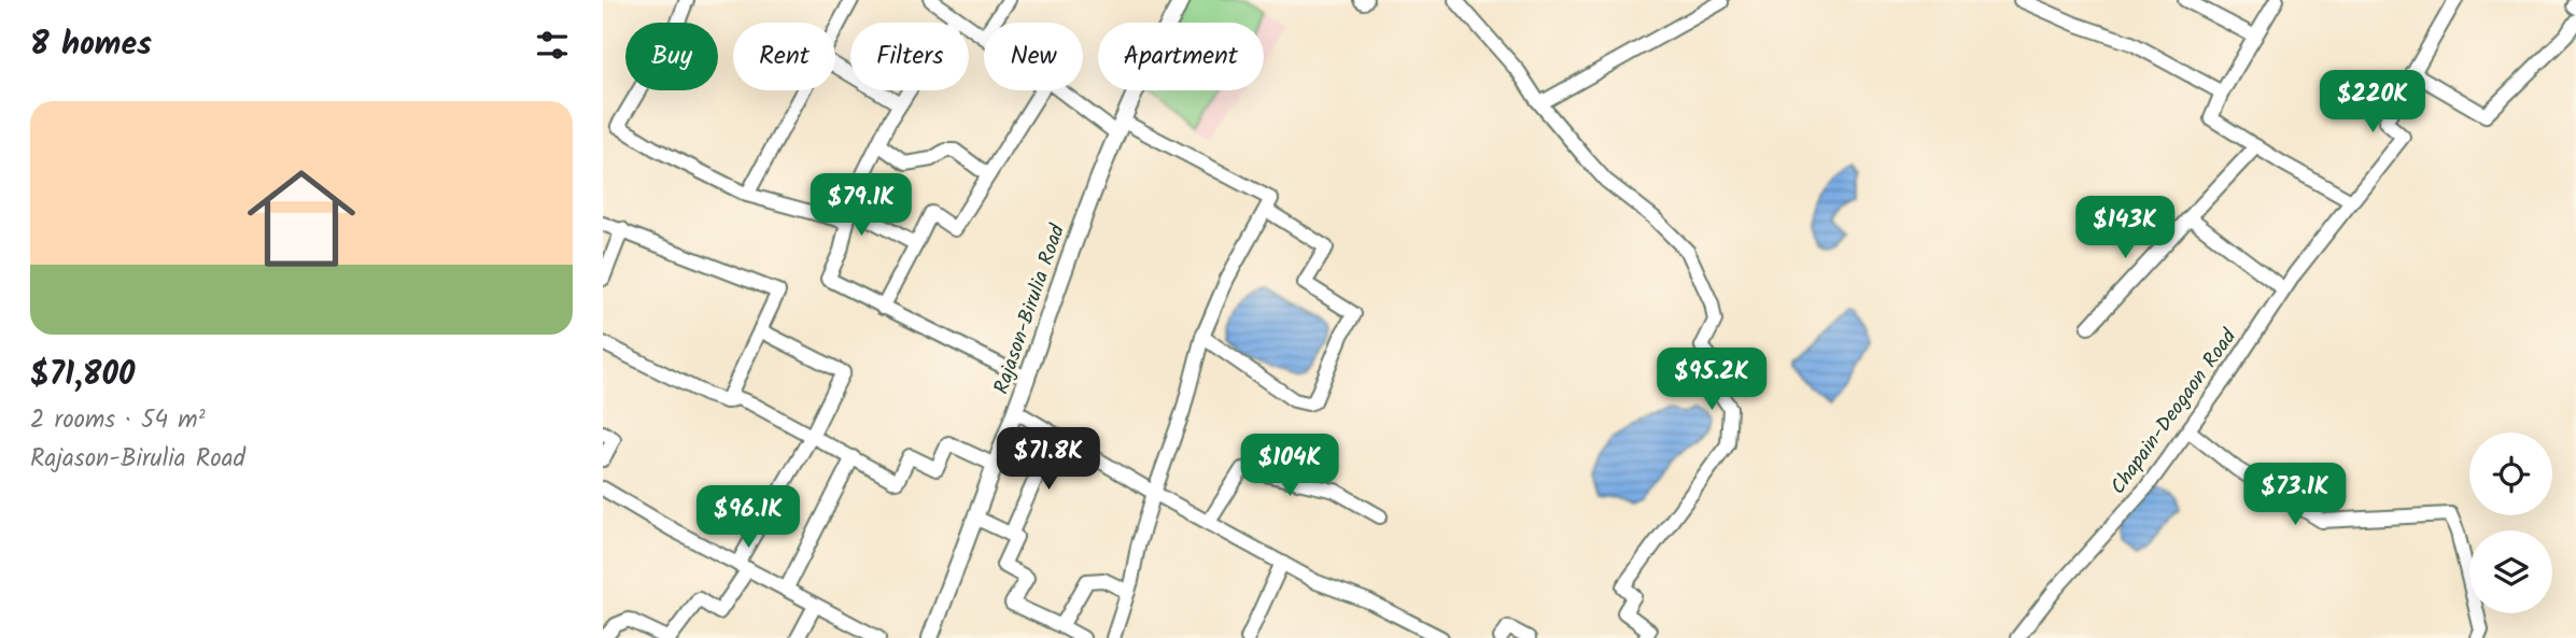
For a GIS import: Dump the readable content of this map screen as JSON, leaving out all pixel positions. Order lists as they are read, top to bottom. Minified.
{"streets":{"street":["Rajason-Birulia Road","Chapain-Deogaon Road"]},"page":{"heading":"8 homes","chip":["Buy","Rent","Filters","New","Apartment"],"price":["$220K","$79.1K","$143K","$95.2K","$71.8K","$104K","$73.1K","$96.1K"],"list":[{"name":"$71,800","note":"2 rooms · 54 m² · Rajason-Birulia Road"}]}}
